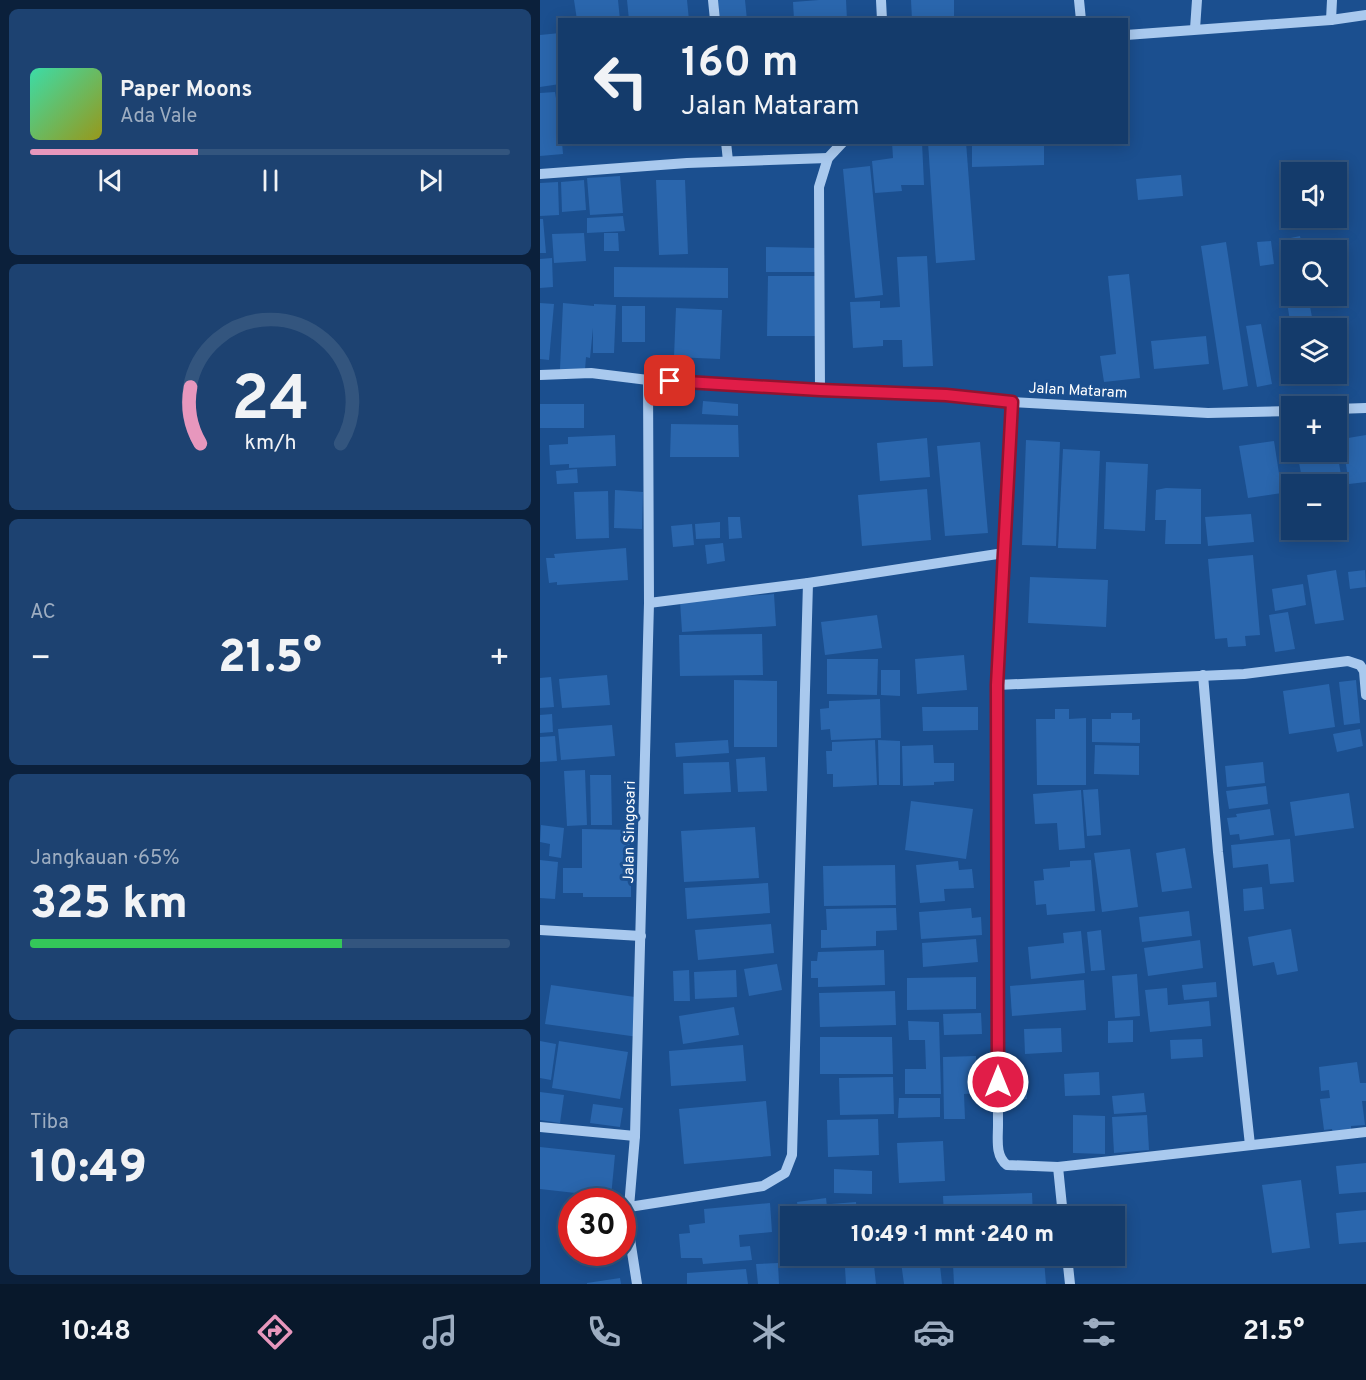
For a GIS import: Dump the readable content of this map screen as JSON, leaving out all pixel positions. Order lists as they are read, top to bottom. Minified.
{"streets":{"street":["Jalan Mataram","Jalan Singosari"]},"crossings":[["Jalan Mataram","Jalan Singosari"]],"page":{"turn":["160 m","Jalan Mataram"],"song":["Paper Moons","Ada Vale"],"map_buttons":["+","−"],"tile":["AC",["Jangkauan · 65%","325 km"],["Tiba","10:49"]],"heat":["−","21.5°","+"],"limit":"30","trip":"10:49 · 1 mnt · 240 m","tabs":["10:48","21.5°"],"gauge":["24","km/h"]}}
